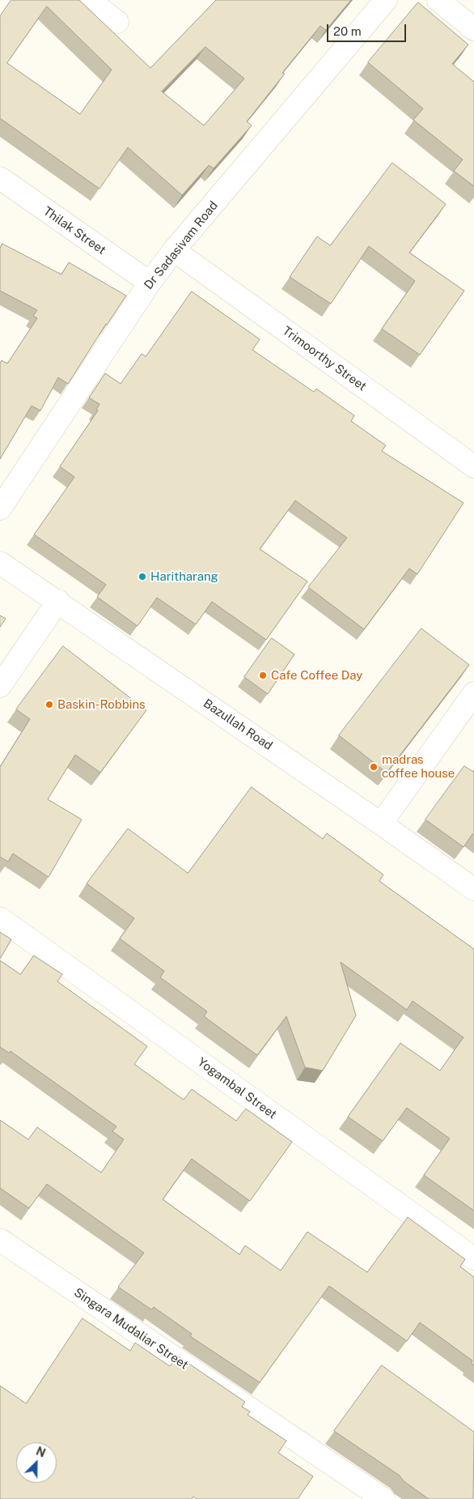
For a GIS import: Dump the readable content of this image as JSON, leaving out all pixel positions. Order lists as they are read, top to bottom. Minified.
{"streets":{"street":["Thilak Street","Dr Sadasivam Road","Trimoorthy Street","Bazullah Road","Yogambal Street","Singara Mudaliar Street"]},"crossings":[["Thilak Street","Dr Sadasivam Road"],["Dr Sadasivam Road","Trimoorthy Street"]],"places":["Haritharang","Cafe Coffee Day","Baskin-Robbins","madras coffee house"],"scale_bar":"20 m","north":"top right"}
